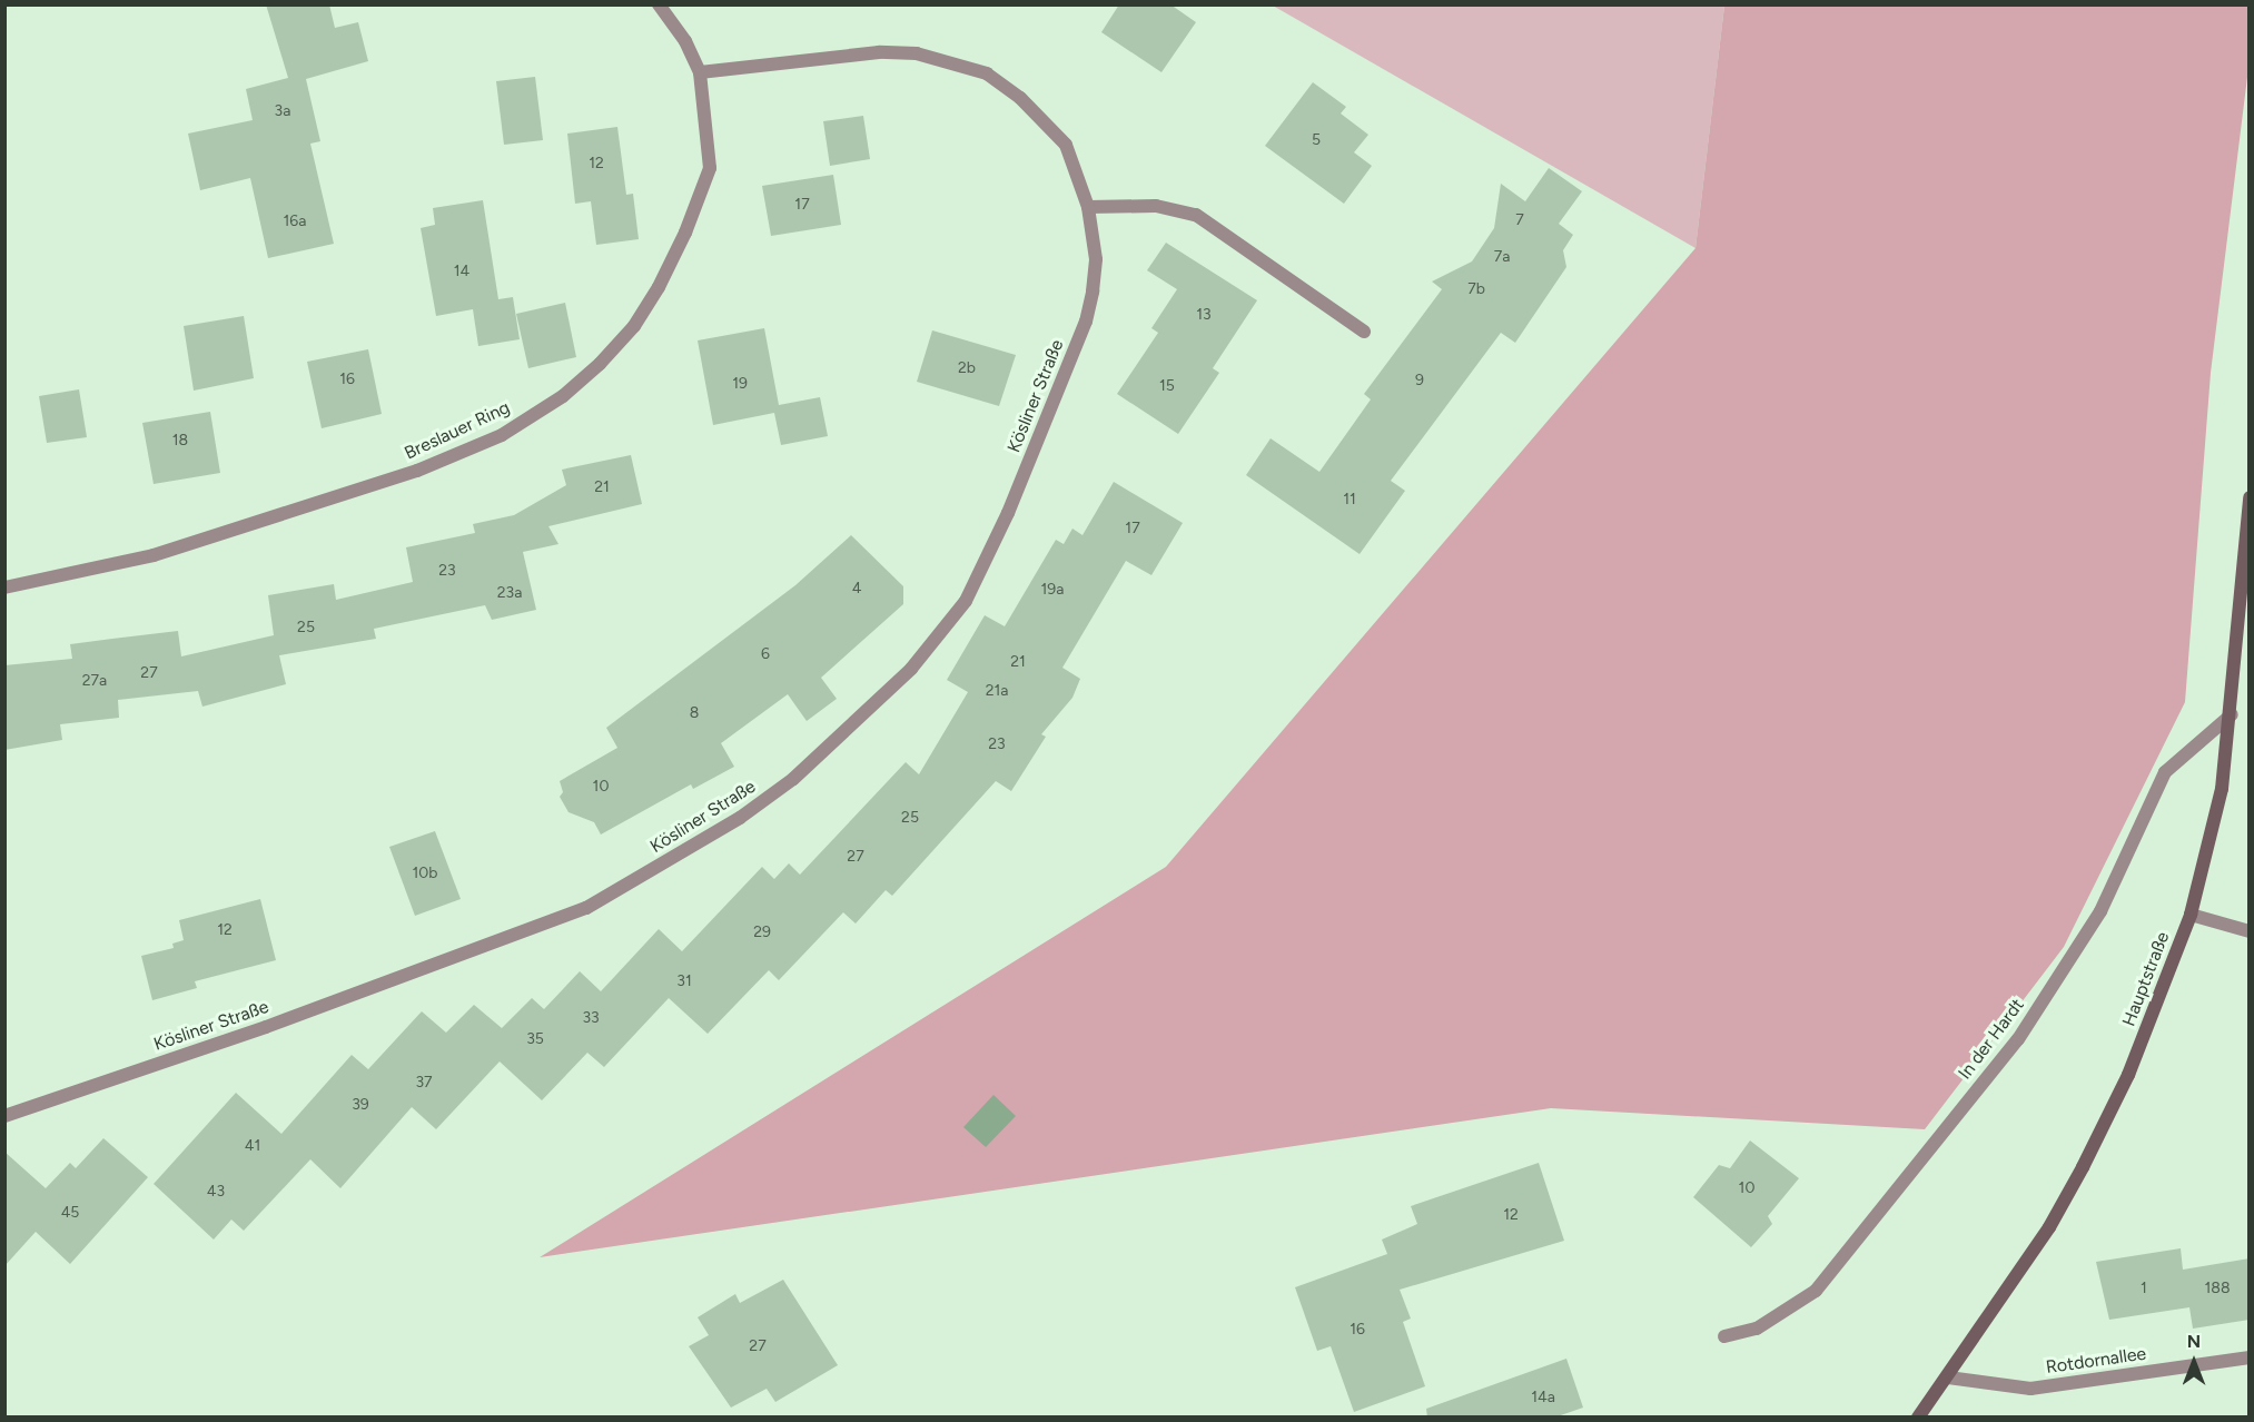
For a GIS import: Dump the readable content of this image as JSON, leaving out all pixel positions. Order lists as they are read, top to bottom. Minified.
{"streets":{"main road":["Hauptstraße"],"street":["Kösliner Straße","Breslauer Ring","In der Hardt","Rotdornallee"]},"crossings":[["Kösliner Straße","Breslauer Ring"],["Hauptstraße","In der Hardt"],["Hauptstraße","Rotdornallee"]],"house_numbers":["3a","5","12","17","7","16a","7a","14","7b","13","2b","16","9","19","15","18","21","11","17","23","4","19a","23a","25","6","21","27","27a","21a","8","23","10","25","27","10b","12","29","31","33","35","37","39","41","10","43","45","12","1","188","16","27","14a"],"north":"top"}
